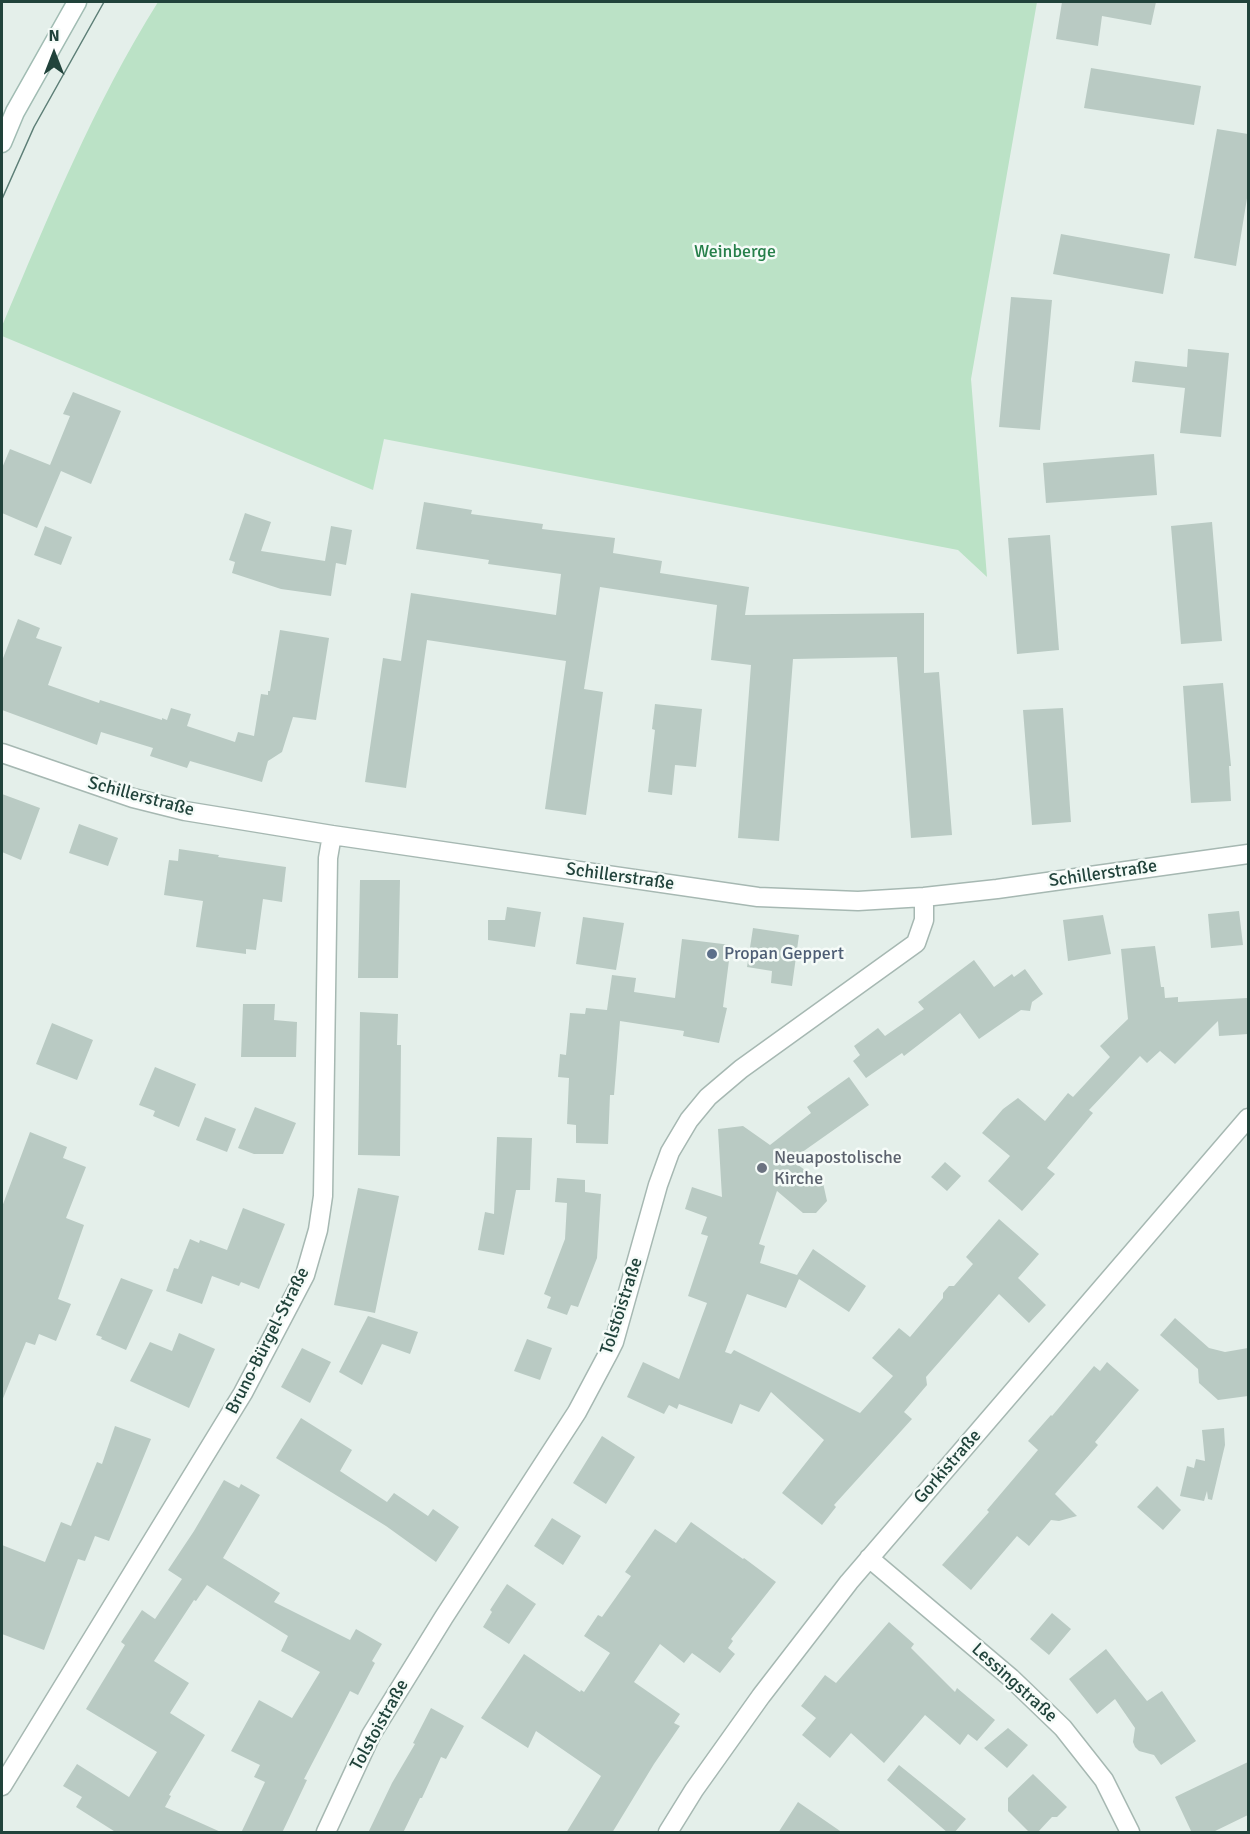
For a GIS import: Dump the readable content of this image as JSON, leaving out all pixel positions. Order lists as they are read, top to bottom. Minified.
{"streets":{"street":["Schillerstraße","Tolstoistraße","Bruno-Bürgel-Straße","Gorkistraße","Lessingstraße"]},"crossings":[["Schillerstraße","Tolstoistraße"],["Schillerstraße","Bruno-Bürgel-Straße"],["Gorkistraße","Lessingstraße"]],"parks":["Weinberge"],"places":["Propan Geppert","Neuapostolische Kirche"],"north":"top"}
